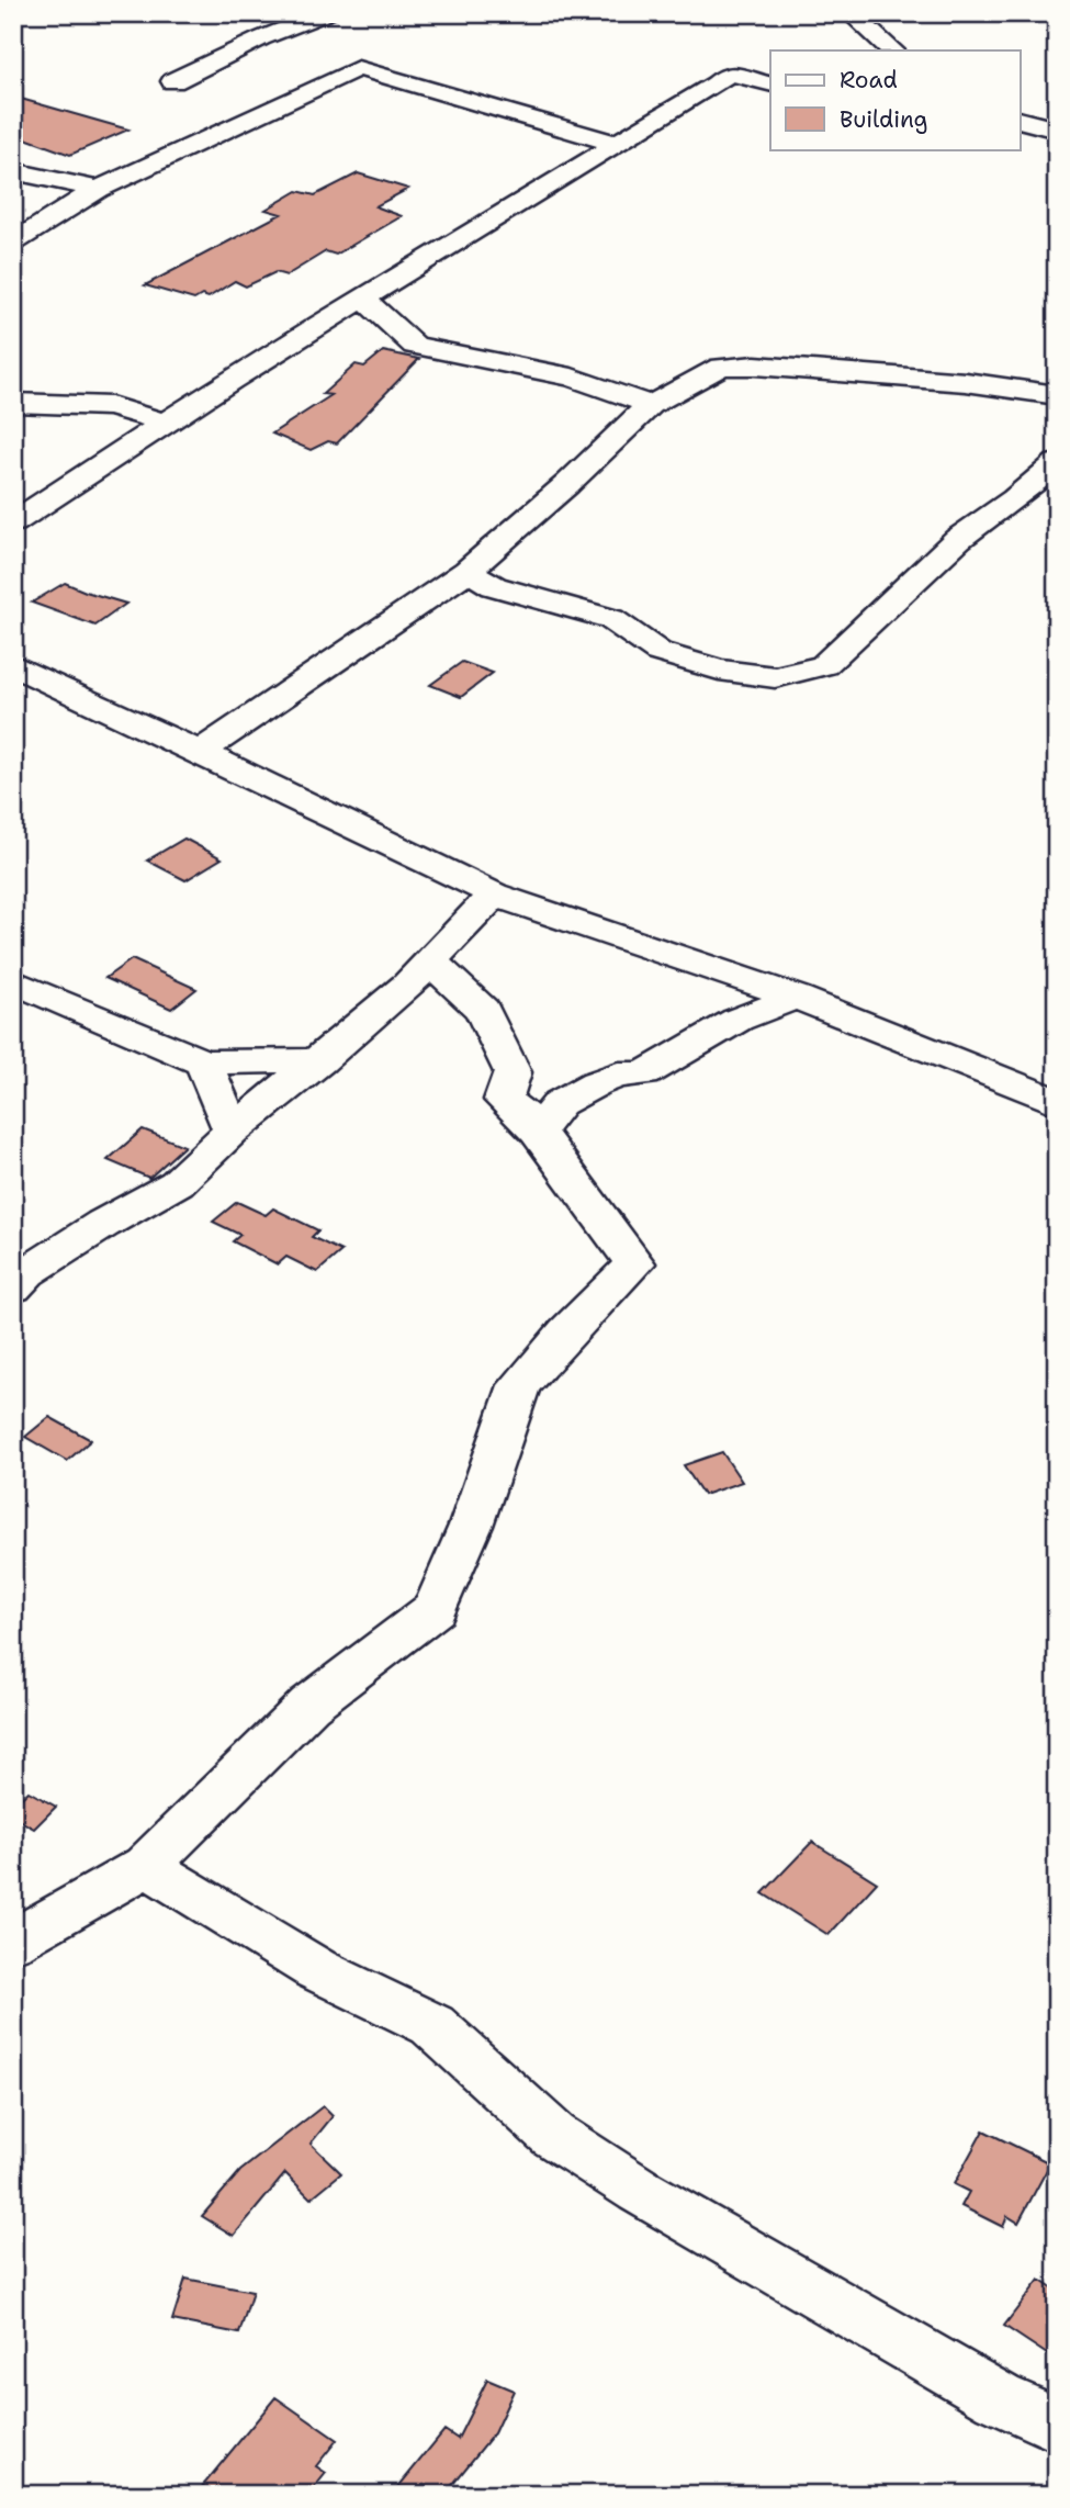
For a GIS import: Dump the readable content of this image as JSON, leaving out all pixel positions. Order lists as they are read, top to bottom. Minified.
{"legend":["Road","Building"]}
